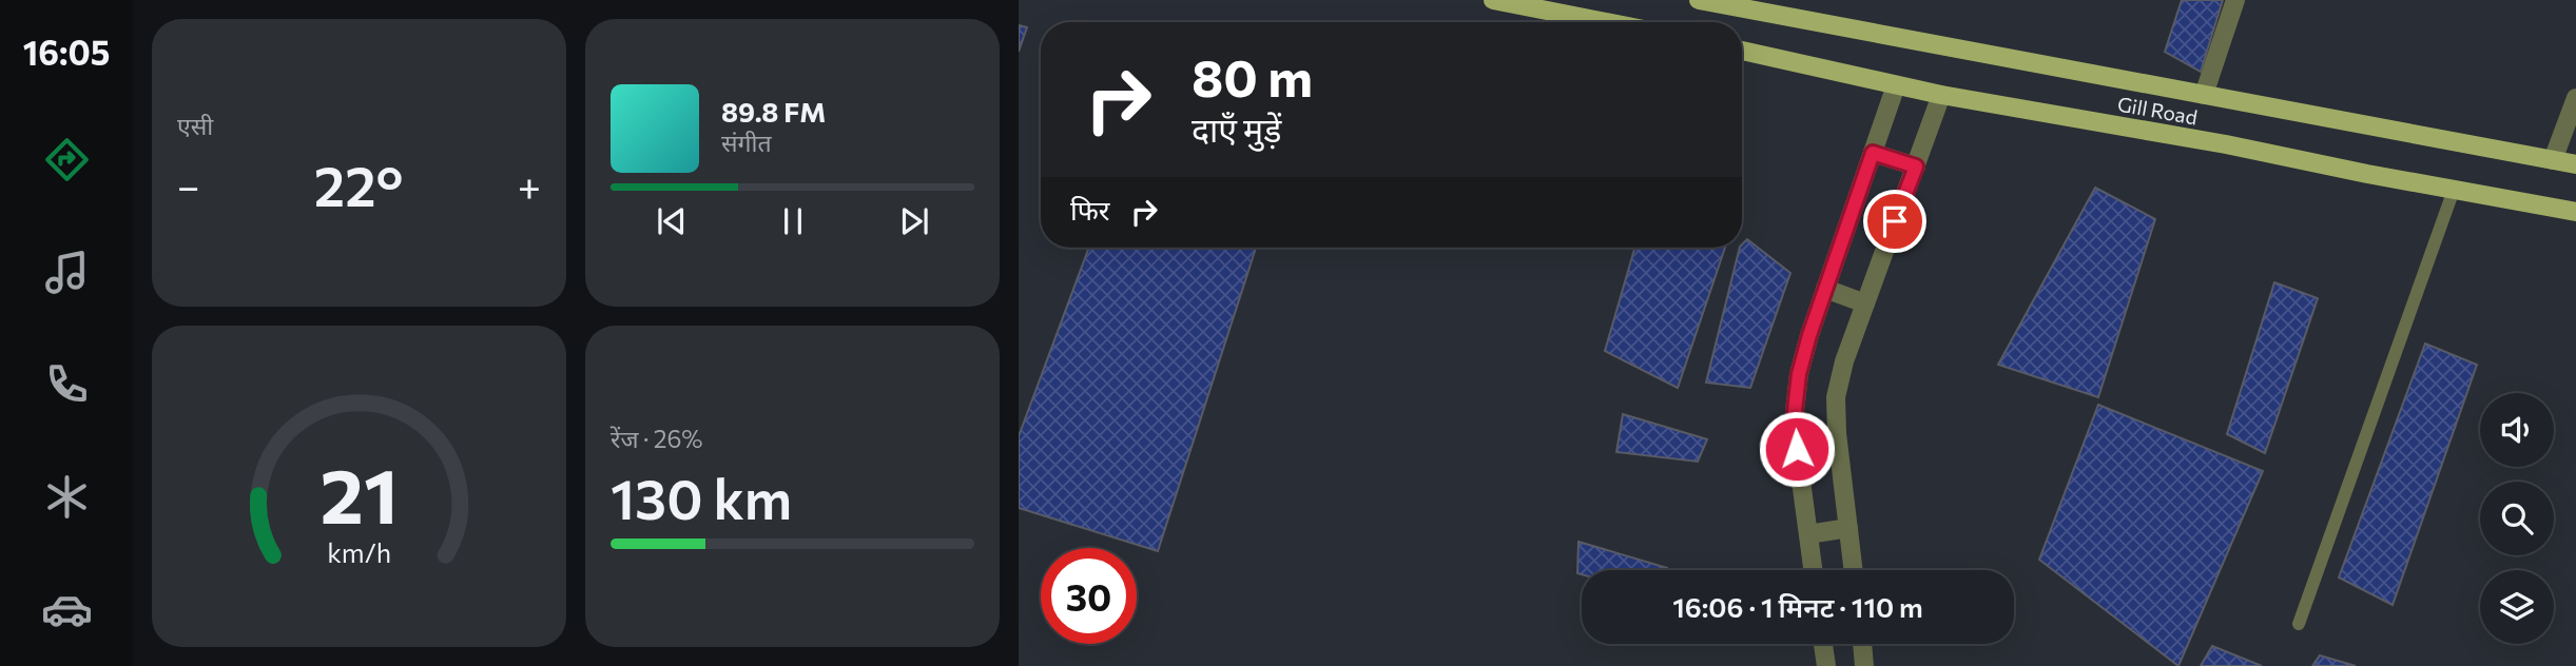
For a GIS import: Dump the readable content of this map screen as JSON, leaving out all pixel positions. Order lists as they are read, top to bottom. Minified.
{"streets":{"main road":["Gill Road"]},"page":{"tabs":"16:05","tile":["एसी",["रेंज · 26%","130 km"]],"turn":["80 m","दाएँ मुड़ें"],"song":["89.8 FM","संगीत"],"heat":["−","22°","+"],"then":"फिर","limit":"30","trip":"16:06 · 1 मिनट · 110 m","gauge":["21","km/h"]}}
